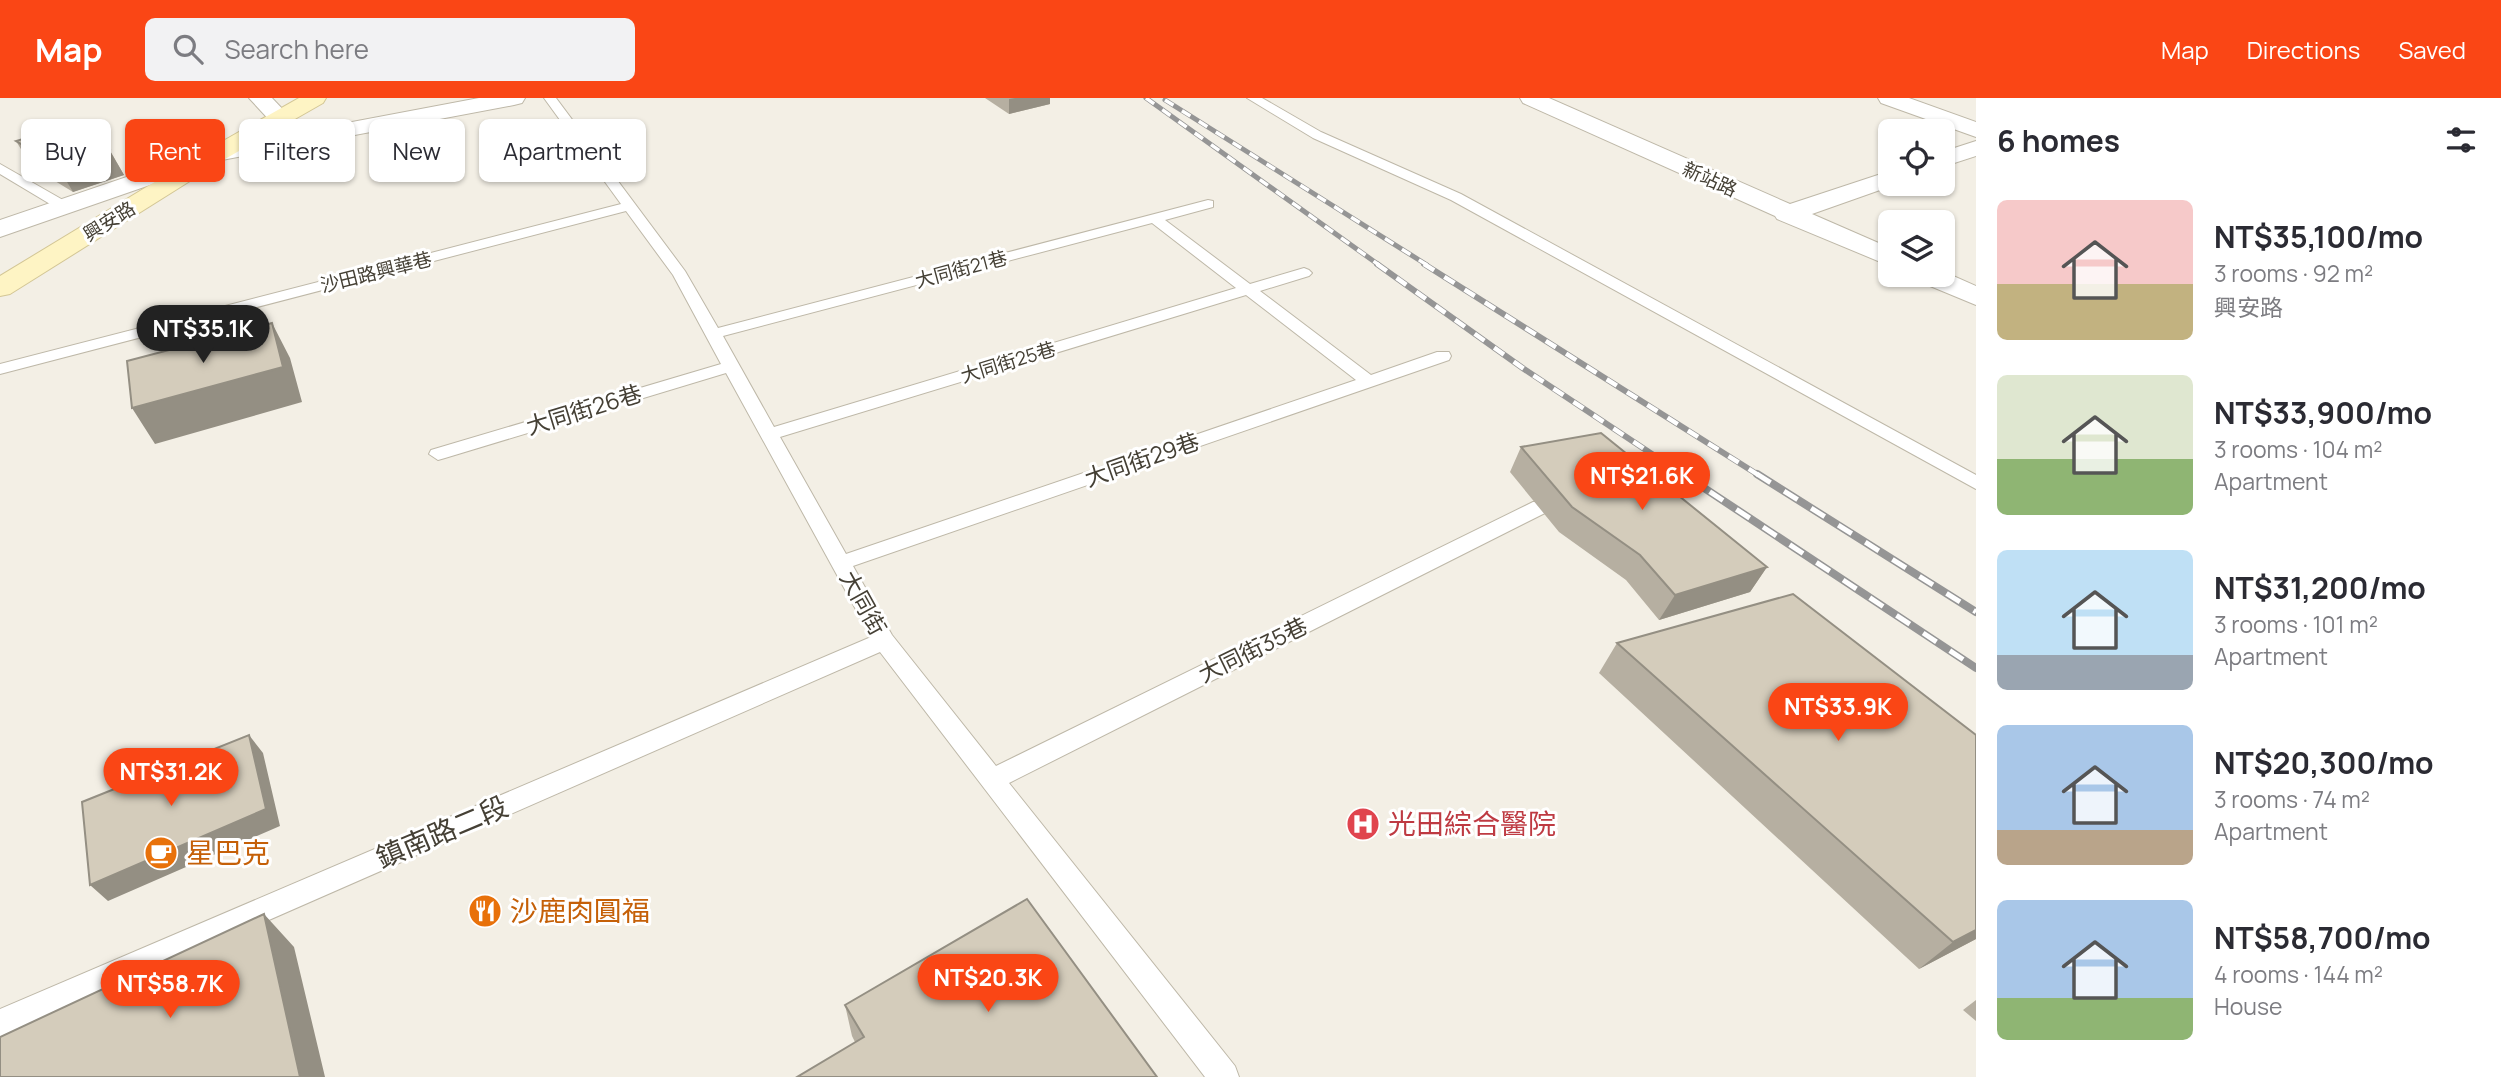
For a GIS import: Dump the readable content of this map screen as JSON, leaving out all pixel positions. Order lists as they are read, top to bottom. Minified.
{"streets":{"street":["新站路","興安路"],"lane":["大同街21巷","沙田路興華巷","大同街25巷","大同街26巷","大同街29巷","大同街","大同街35巷","鎮南路二段"]},"crossings":[["大同街21巷","大同街"],["沙田路興華巷","大同街"],["大同街25巷","大同街"],["大同街26巷","大同街"],["大同街29巷","大同街"],["大同街","大同街35巷"],["大同街","鎮南路二段"]],"places":{"hospital":["光田綜合醫院"],"cafe":["星巴克"],"restaurant":["沙鹿肉圓福"]},"page":{"header":"Map","search":"Search here","nav":["Map","Directions","Saved"],"heading":"6 homes","chip":["Buy","Rent","Filters","New","Apartment"],"list":[{"name":"NT$35,100/mo","note":"3 rooms · 92 m² · 興安路"},{"name":"NT$33,900/mo","note":"3 rooms · 104 m² · Apartment"},{"name":"NT$31,200/mo","note":"3 rooms · 101 m² · Apartment"},{"name":"NT$20,300/mo","note":"3 rooms · 74 m² · Apartment"},{"name":"NT$58,700/mo","note":"4 rooms · 144 m² · House"}],"price":["NT$35.1K","NT$21.6K","NT$33.9K","NT$31.2K","NT$20.3K","NT$58.7K"]}}
